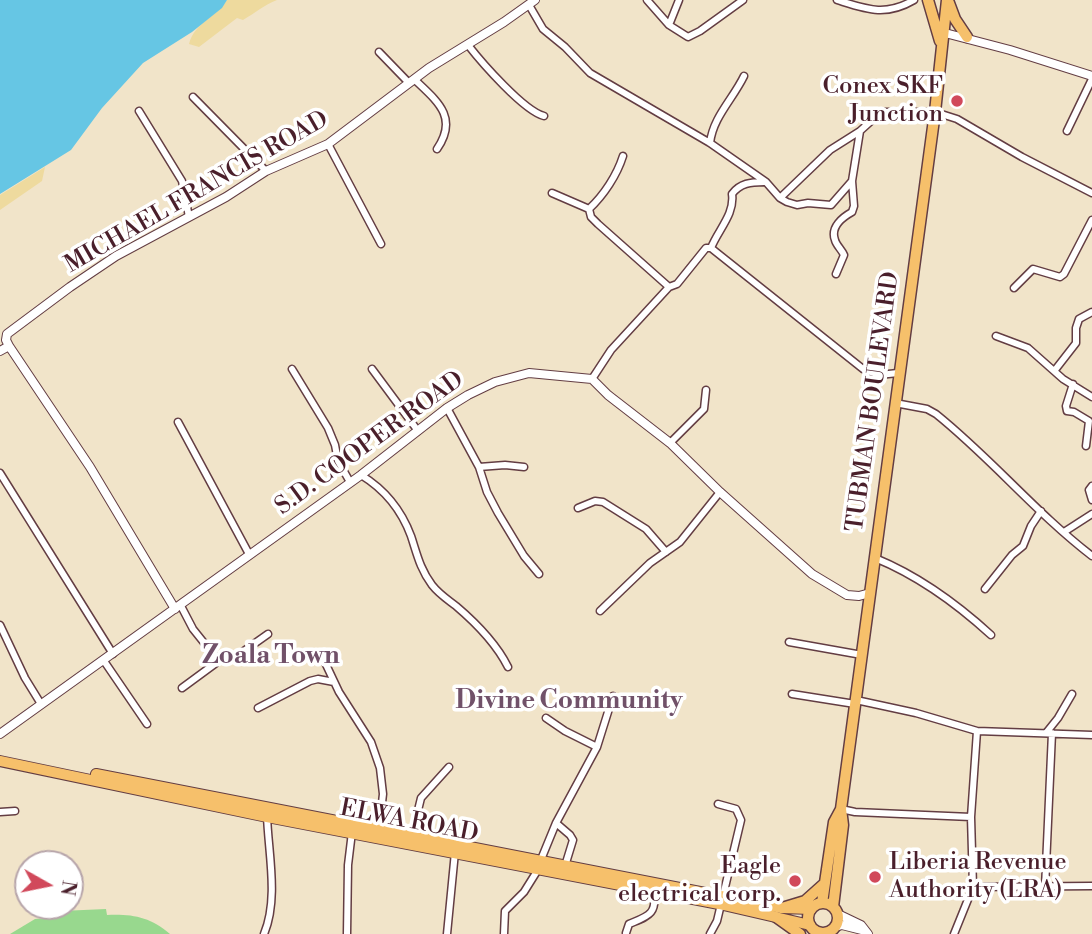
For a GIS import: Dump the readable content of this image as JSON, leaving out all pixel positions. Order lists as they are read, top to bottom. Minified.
{"streets":{"highway":["TUBMAN BOULEVARD"],"main road":["ELWA ROAD"],"street":["MICHAEL FRANCIS ROAD","S.D. COOPER ROAD"]},"crossings":[["TUBMAN BOULEVARD","ELWA ROAD"]],"districts":["Zoala Town","Divine Community"],"places":["Conex SKF Junction","Liberia Revenue Authority (LRA)","Eagle electrical corp."],"north":"right"}
